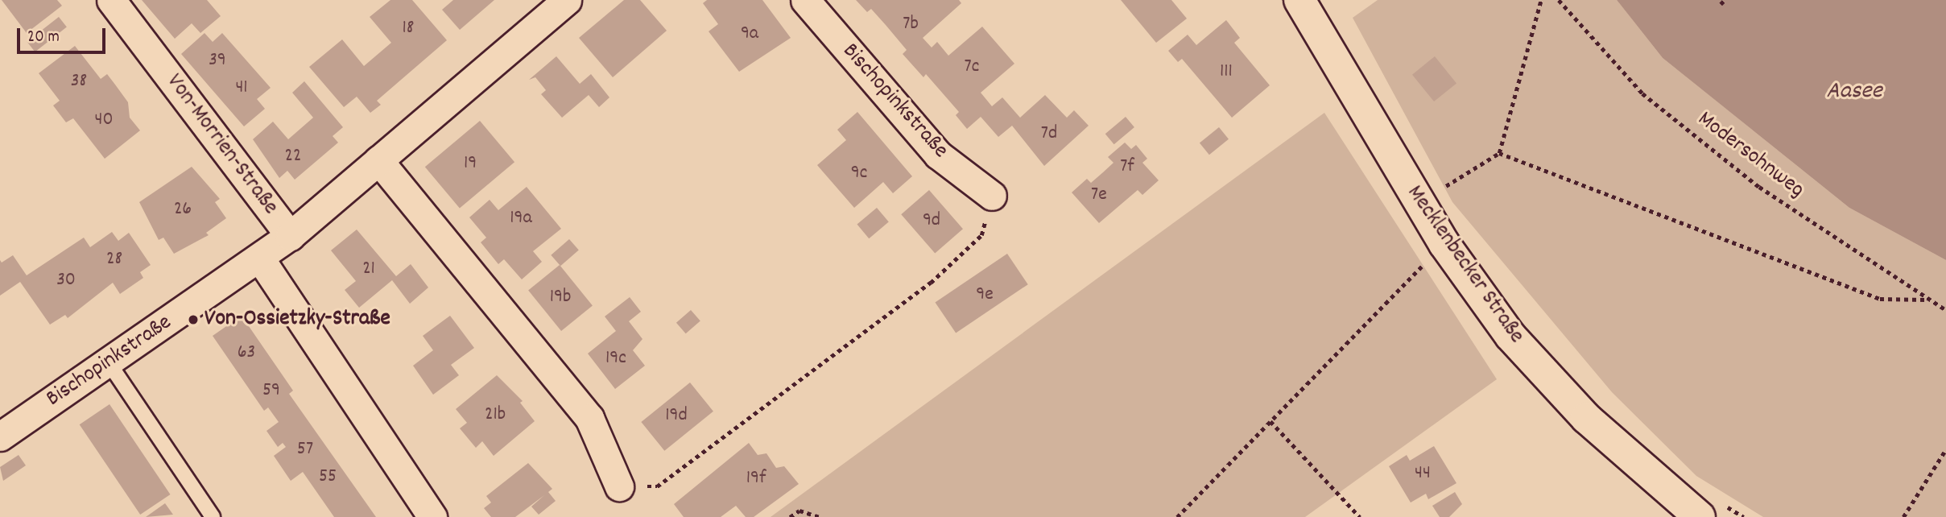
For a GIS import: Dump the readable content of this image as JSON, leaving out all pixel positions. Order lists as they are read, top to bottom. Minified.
{"streets":{"street":["Bischopinkstraße","Von-Morrien-Straße","Mecklenbecker Straße"],"path":["Modersohnweg"]},"crossings":[["Bischopinkstraße","Von-Morrien-Straße"]],"water":["Aasee"],"places":["Von-Ossietzky-Straße"],"house_numbers":["7b","18","9a","39","7c","111","38","41","40","7d","22","19","7f","9c","7e","26","19a","9d","28","21","30","9e","19b","63","19c","59","21b","19d","57","44","55","19f"],"scale_bar":"20 m"}
